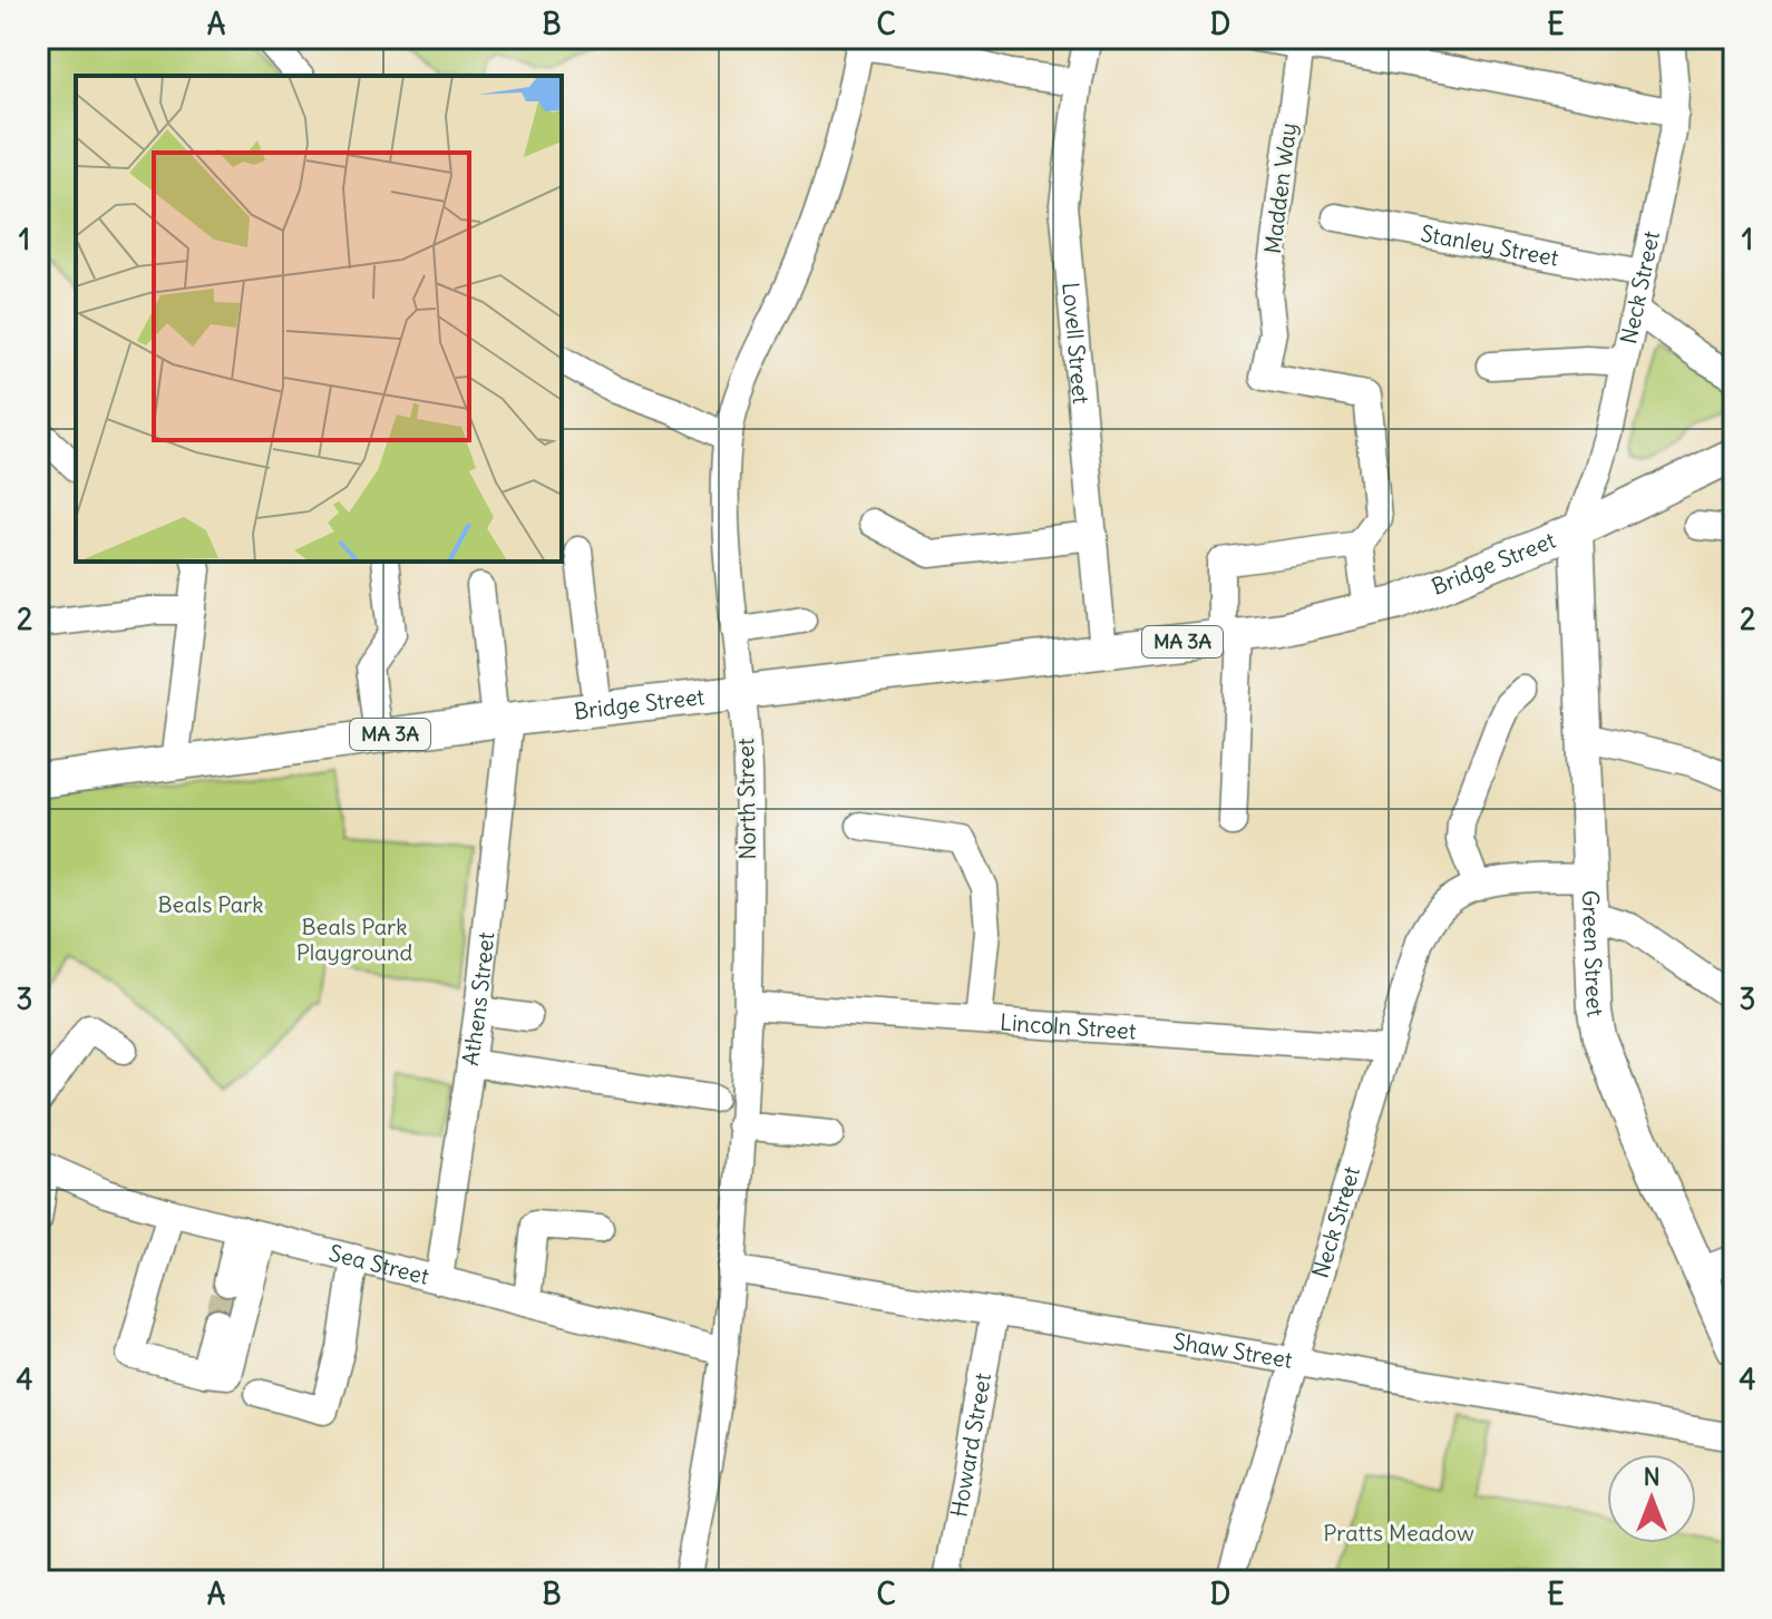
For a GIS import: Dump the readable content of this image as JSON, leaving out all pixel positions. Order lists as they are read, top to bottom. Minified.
{"streets":{"main road":["Bridge Street","MA 3A","Green Street"],"street":["Madden Way","Stanley Street","Neck Street","Lovell Street","North Street","Athens Street","Lincoln Street","Sea Street","Shaw Street","Howard Street"]},"crossings":[["Stanley Street","Neck Street"],["Neck Street","Bridge Street"],["Neck Street","Green Street"],["Neck Street","Lincoln Street"],["Neck Street","Shaw Street"],["Lovell Street","Bridge Street"],["Bridge Street","North Street"],["Bridge Street","Green Street"],["Bridge Street","Athens Street"],["North Street","Lincoln Street"],["North Street","Sea Street"],["North Street","Shaw Street"],["Athens Street","Sea Street"],["Shaw Street","Howard Street"]],"parks":["Beals Park","Beals Park Playground","Pratts Meadow"],"north":"top","grid":{"columns":["A","B","C","D","E"],"rows":["1","2","3","4"]}}
